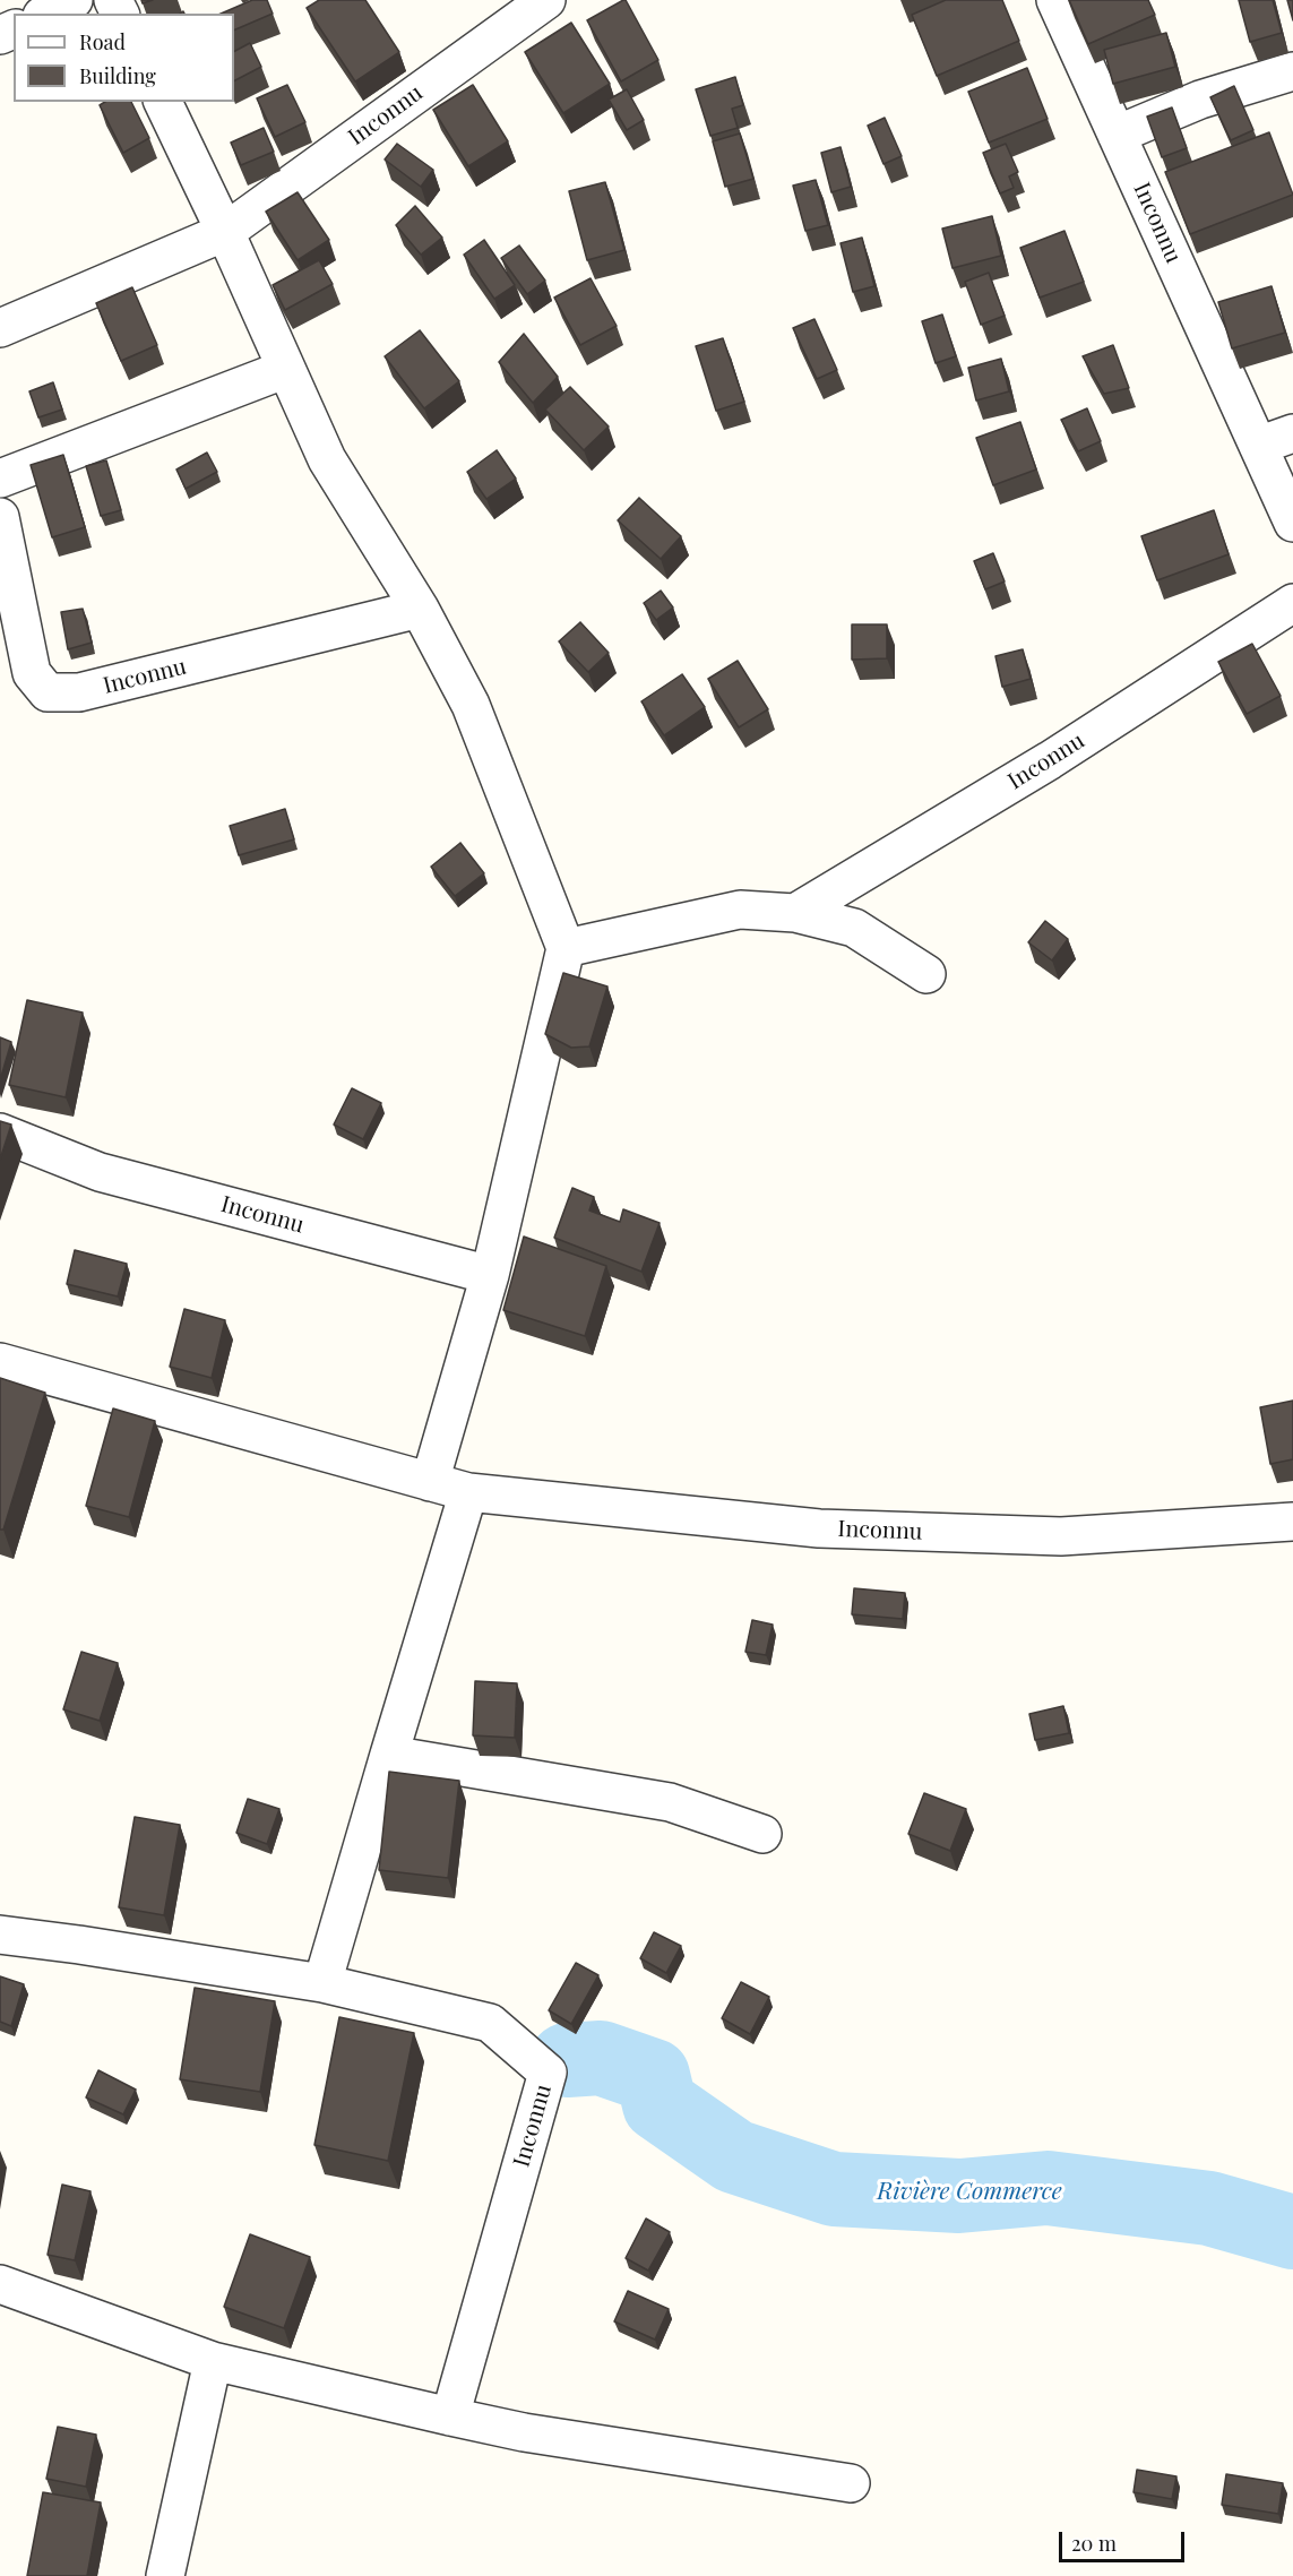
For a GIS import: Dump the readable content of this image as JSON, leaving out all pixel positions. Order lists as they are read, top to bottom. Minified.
{"streets":{"street":["Inconnu"]},"water":["Rivière Commerce"],"legend":["Road","Building"],"scale_bar":"20 m"}
